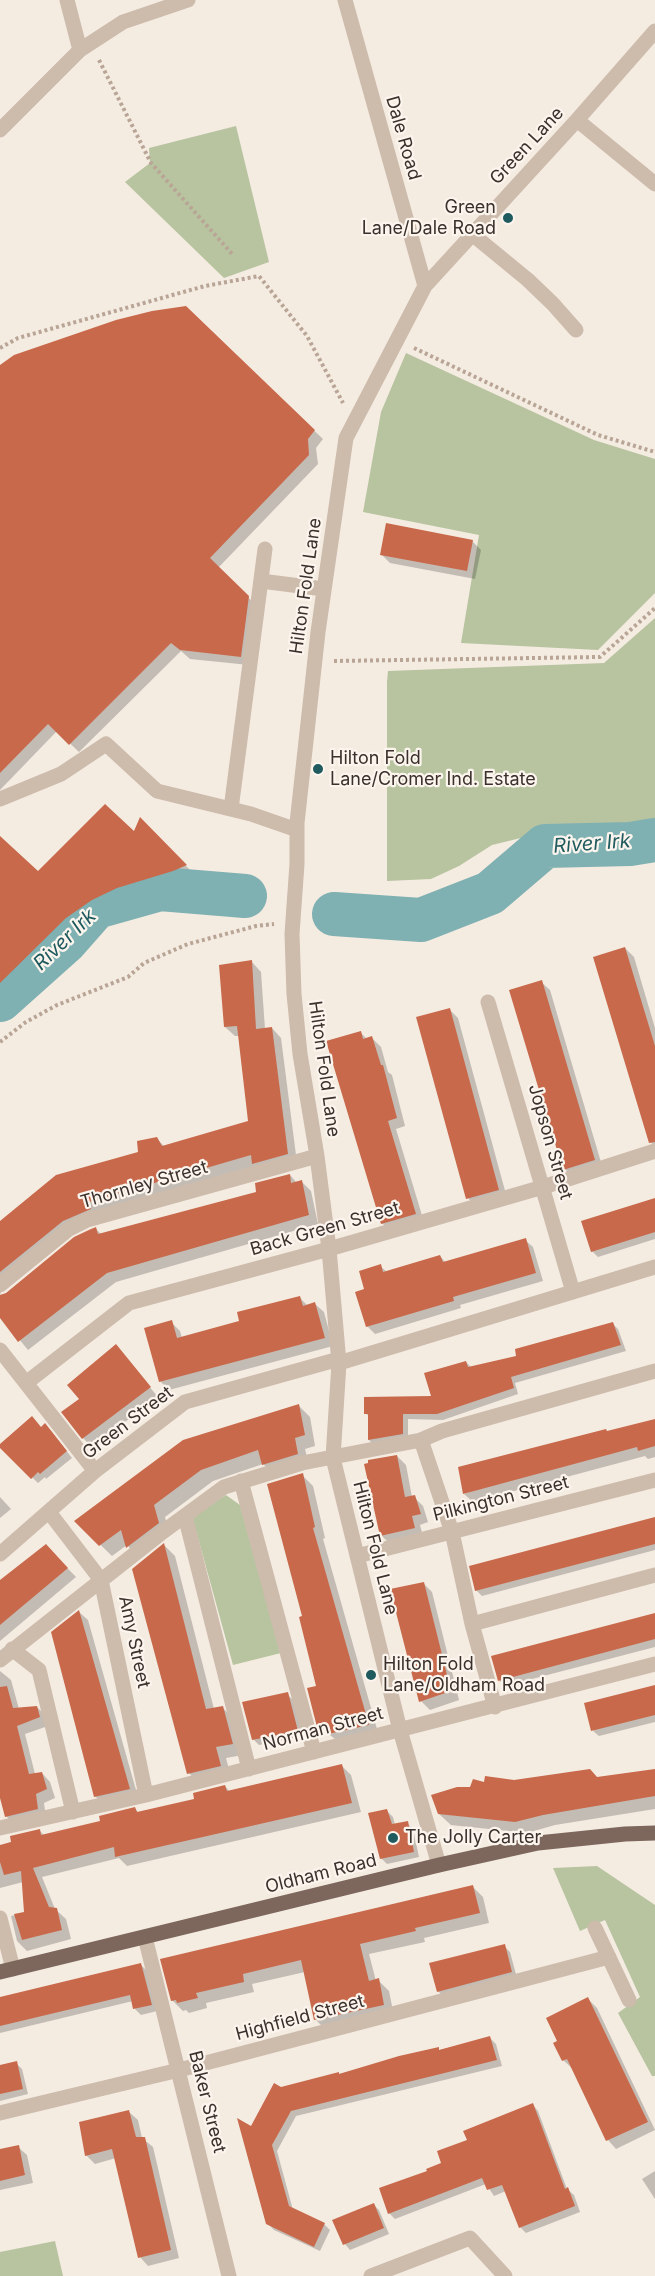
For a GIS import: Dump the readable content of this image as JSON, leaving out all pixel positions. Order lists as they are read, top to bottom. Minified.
{"streets":{"main road":["Oldham Road"],"street":["Dale Road","Green Lane","Hilton Fold Lane","Jopson Street","Thornley Street","Back Green Street","Green Street","Pilkington Street","Amy Street","Norman Street","Highfield Street","Baker Street"]},"crossings":[["Dale Road","Green Lane"],["Dale Road","Hilton Fold Lane"],["Green Lane","Hilton Fold Lane"],["Hilton Fold Lane","Thornley Street"],["Hilton Fold Lane","Back Green Street"],["Hilton Fold Lane","Green Street"],["Hilton Fold Lane","Pilkington Street"],["Hilton Fold Lane","Norman Street"],["Hilton Fold Lane","Oldham Road"],["Jopson Street","Back Green Street"],["Jopson Street","Green Street"],["Green Street","Amy Street"],["Amy Street","Norman Street"],["Oldham Road","Baker Street"],["Highfield Street","Baker Street"]],"water":["River Irk"],"places":["Green Lane/Dale Road","Hilton Fold Lane/Cromer Ind. Estate","Hilton Fold Lane/Oldham Road","The Jolly Carter"]}
